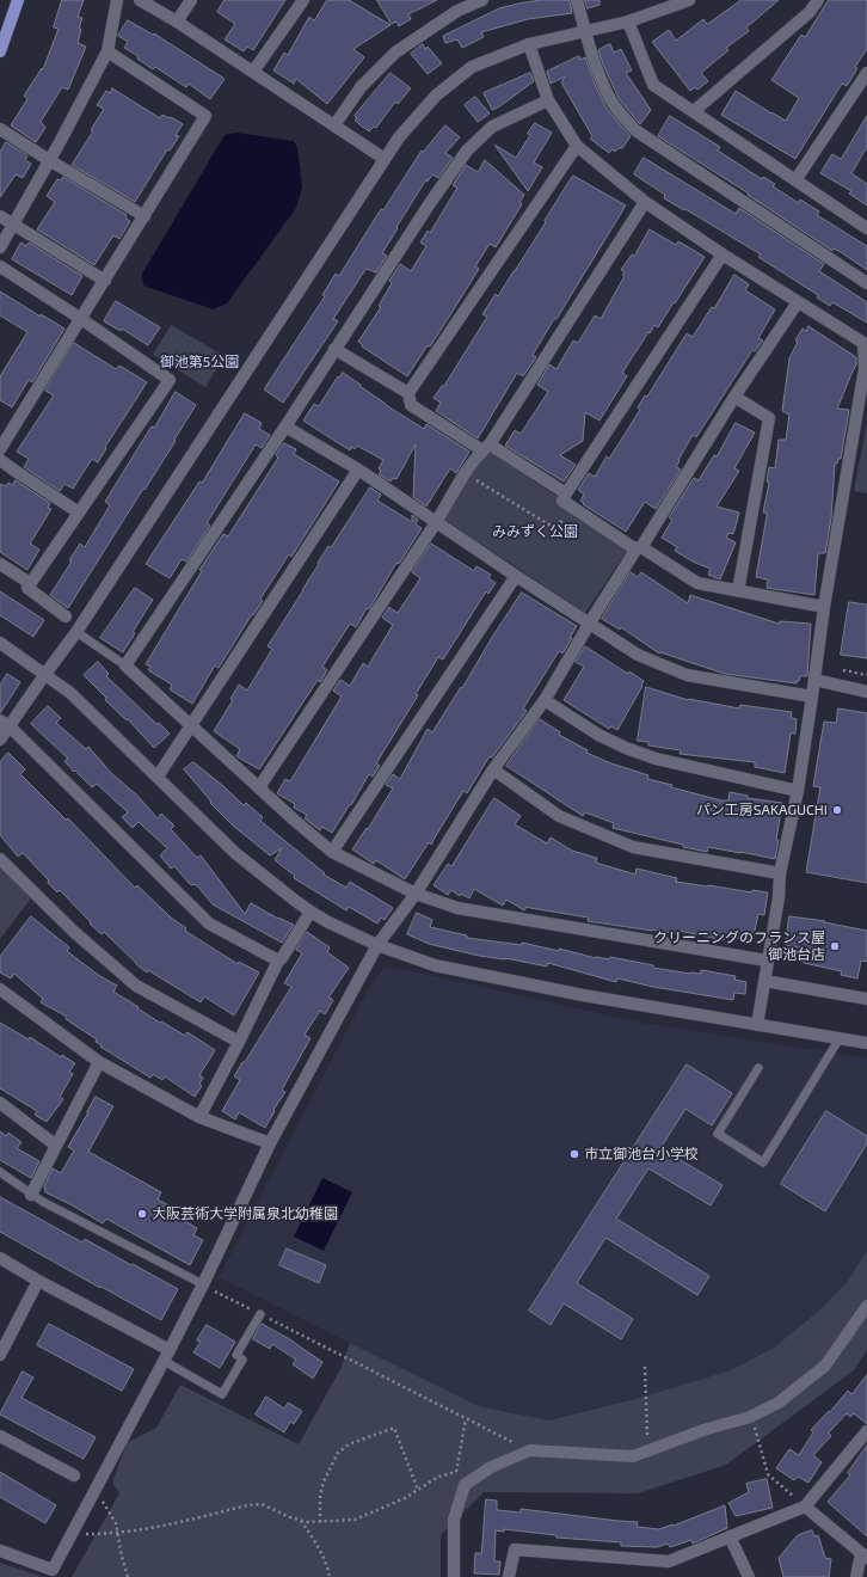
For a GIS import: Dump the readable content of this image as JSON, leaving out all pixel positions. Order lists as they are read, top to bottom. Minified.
{"parks":["御池第5公園","みみずく公園"],"places":["パン工房SAKAGUCHI","クリーニングのフランス屋 御池台店","市立御池台小学校","大阪芸術大学附属泉北幼稚園"]}
